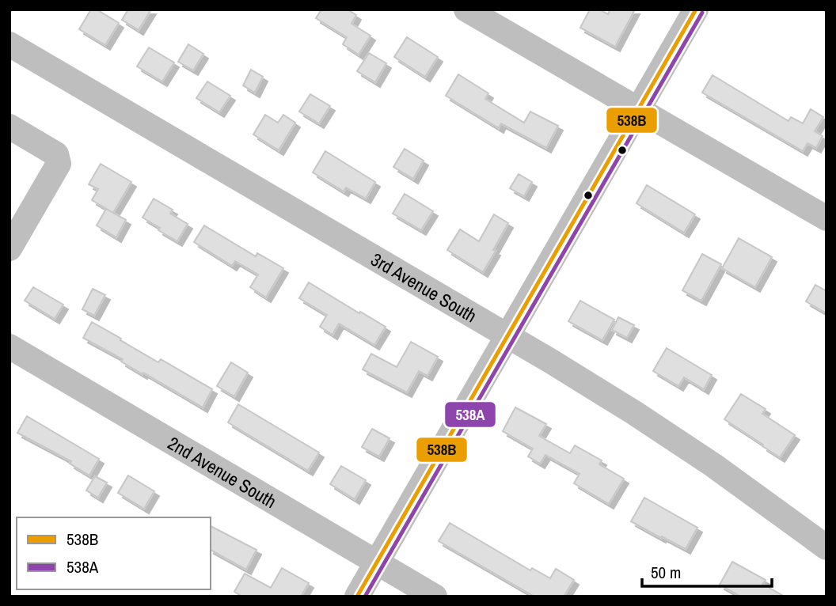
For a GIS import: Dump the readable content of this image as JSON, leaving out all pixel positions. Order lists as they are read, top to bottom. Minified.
{"streets":{"street":["3rd Avenue South","2nd Avenue South"]},"lines":["transit line 538B","transit line 538A"],"legend":["538B","538A"],"scale_bar":"50 m"}
